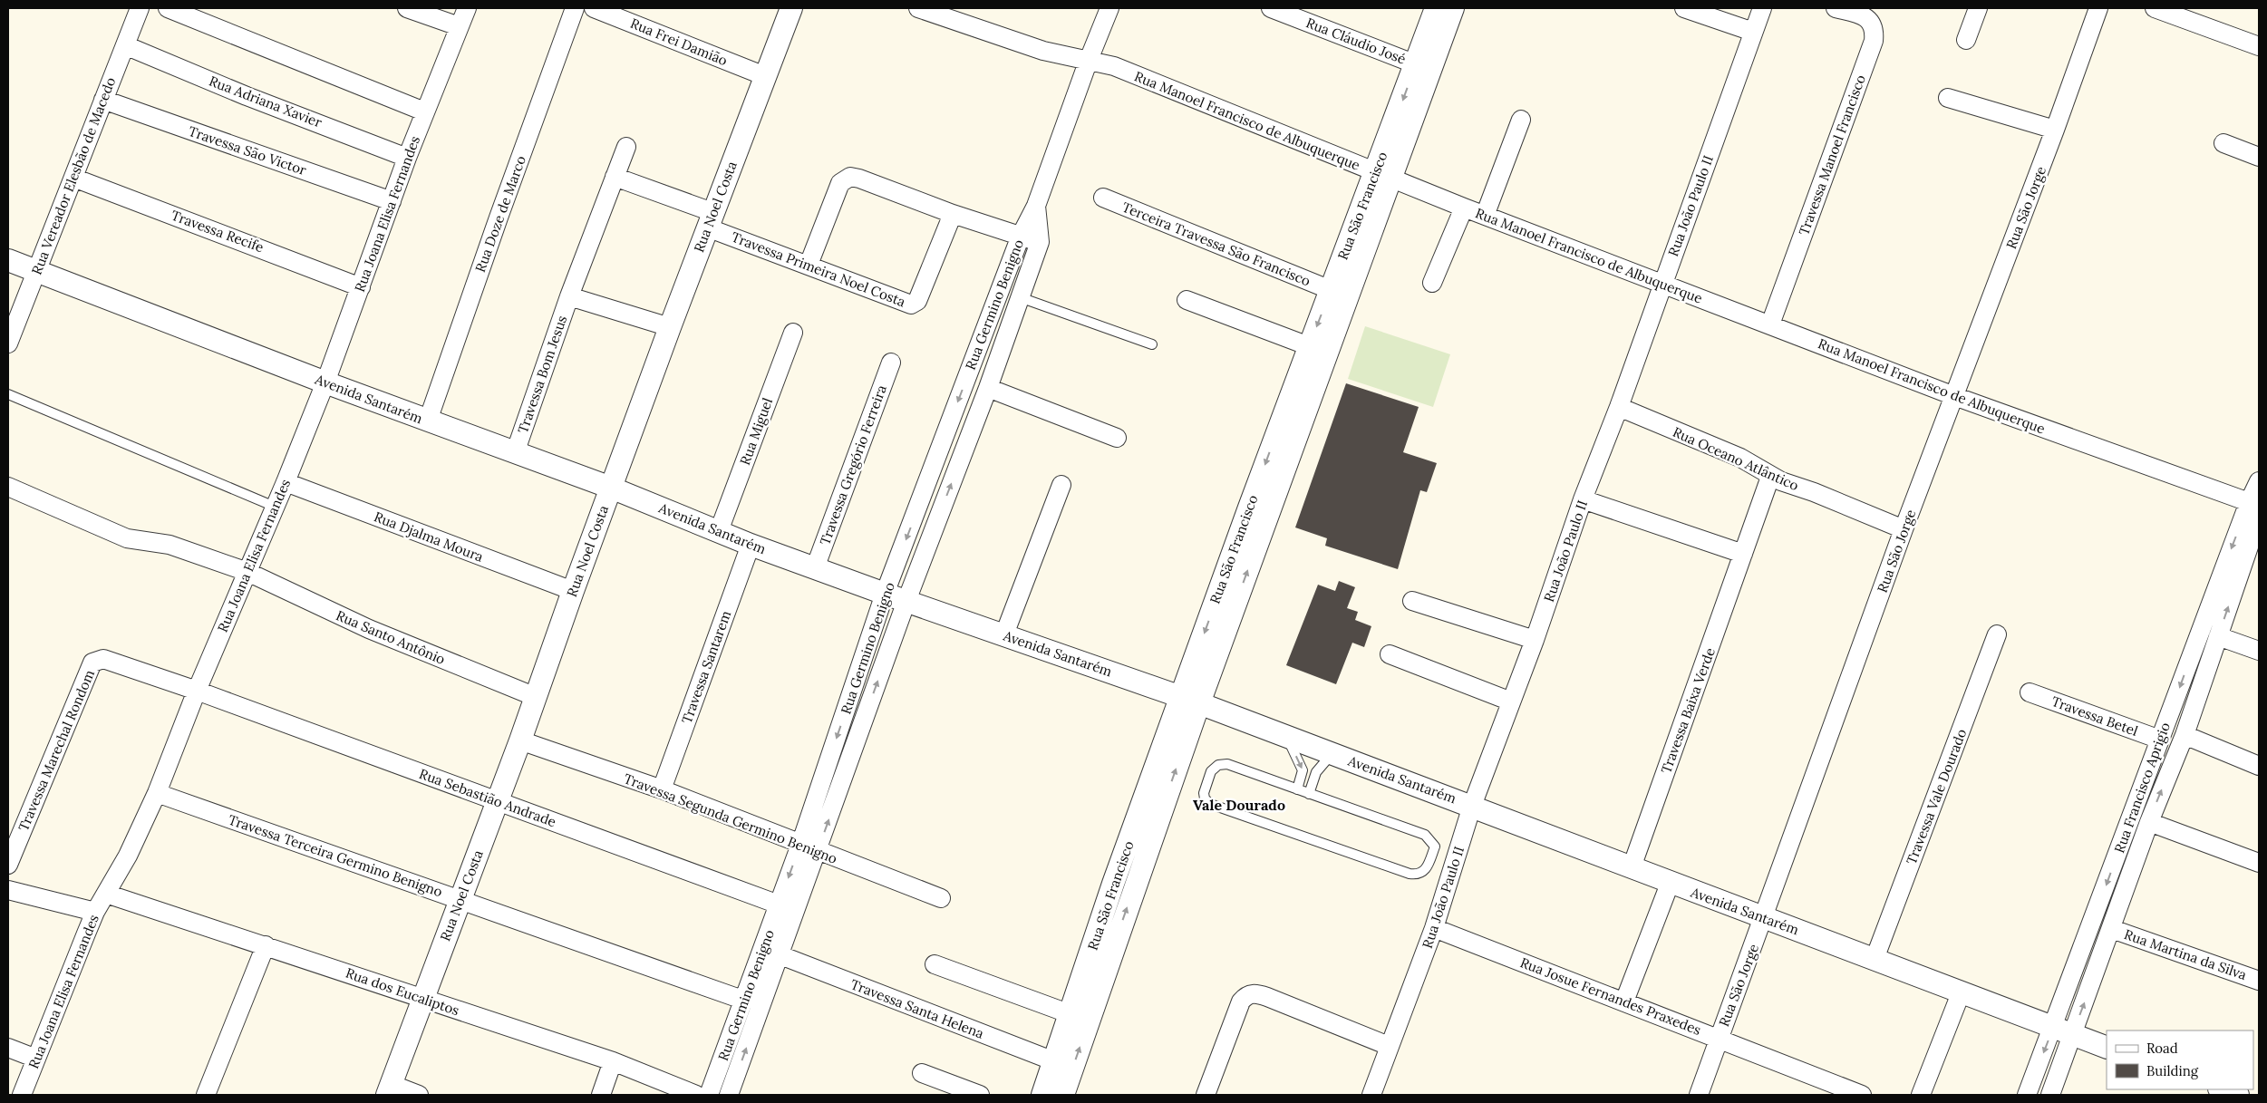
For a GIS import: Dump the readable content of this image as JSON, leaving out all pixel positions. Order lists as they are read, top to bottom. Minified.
{"streets":{"street":["Rua Cláudio José","Rua Frei Damião","Rua Adriana Xavier","Rua Manoel Francisco de Albuquerque","Travessa São Victor","Travessa Manoel Francisco","Rua Vereador Elesbão de Macedo","Rua São Francisco","Rua João Paulo II","Rua Noel Costa","Rua São Jorge","Rua Joana Elisa Fernandes","Rua Doze de Marco","Travessa Recife","Terceira Travessa São Francisco","Travessa Primeira Noel Costa","Rua Germino Benigno","Travessa Bom Jesus","Avenida Santarém","Rua Miguel","Rua Oceano Atlântico","Travessa Gregório Ferreira","Rua Djalma Moura","Rua Santo Antônio","Travessa Santarem","Travessa Baixa Verde","Travessa Betel","Travessa Marechal Rondom","Rua Francisco Aprigio","Travessa Vale Dourado","Rua Sebastião Andrade","Travessa Segunda Germino Benigno","Travessa Terceira Germino Benigno","Rua Martina da Silva","Rua dos Eucaliptos","Rua Josue Fernandes Praxedes","Travessa Santa Helena"]},"crossings":[["Rua Cláudio José","Rua São Francisco"],["Rua Frei Damião","Rua Noel Costa"],["Rua Adriana Xavier","Rua Vereador Elesbão de Macedo"],["Rua Adriana Xavier","Rua Joana Elisa Fernandes"],["Rua Manoel Francisco de Albuquerque","Travessa Manoel Francisco"],["Rua Manoel Francisco de Albuquerque","Rua São Francisco"],["Rua Manoel Francisco de Albuquerque","Rua João Paulo II"],["Rua Manoel Francisco de Albuquerque","Rua São Jorge"],["Rua Manoel Francisco de Albuquerque","Rua Germino Benigno"],["Rua Manoel Francisco de Albuquerque","Rua Francisco Aprigio"],["Travessa São Victor","Rua Vereador Elesbão de Macedo"],["Travessa São Victor","Rua Joana Elisa Fernandes"],["Rua Vereador Elesbão de Macedo","Travessa Recife"],["Rua Vereador Elesbão de Macedo","Avenida Santarém"],["Rua São Francisco","Terceira Travessa São Francisco"],["Rua São Francisco","Avenida Santarém"],["Rua São Francisco","Travessa Santa Helena"],["Rua João Paulo II","Avenida Santarém"],["Rua João Paulo II","Rua Oceano Atlântico"],["Rua João Paulo II","Rua Josue Fernandes Praxedes"],["Rua Noel Costa","Travessa Primeira Noel Costa"],["Rua Noel Costa","Avenida Santarém"],["Rua Noel Costa","Rua Djalma Moura"],["Rua Noel Costa","Rua Santo Antônio"],["Rua Noel Costa","Rua Sebastião Andrade"],["Rua Noel Costa","Travessa Segunda Germino Benigno"],["Rua Noel Costa","Travessa Terceira Germino Benigno"],["Rua Noel Costa","Rua dos Eucaliptos"],["Rua São Jorge","Avenida Santarém"],["Rua São Jorge","Rua Oceano Atlântico"],["Rua São Jorge","Rua Josue Fernandes Praxedes"],["Rua Joana Elisa Fernandes","Travessa Recife"],["Rua Joana Elisa Fernandes","Avenida Santarém"],["Rua Joana Elisa Fernandes","Rua Djalma Moura"],["Rua Joana Elisa Fernandes","Rua Santo Antônio"],["Rua Joana Elisa Fernandes","Travessa Marechal Rondom"],["Rua Joana Elisa Fernandes","Rua Sebastião Andrade"],["Rua Joana Elisa Fernandes","Travessa Terceira Germino Benigno"],["Rua Joana Elisa Fernandes","Rua dos Eucaliptos"],["Rua Doze de Marco","Avenida Santarém"],["Rua Germino Benigno","Avenida Santarém"],["Rua Germino Benigno","Rua Sebastião Andrade"],["Rua Germino Benigno","Travessa Segunda Germino Benigno"],["Rua Germino Benigno","Travessa Terceira Germino Benigno"],["Rua Germino Benigno","Travessa Santa Helena"],["Travessa Bom Jesus","Avenida Santarém"],["Avenida Santarém","Rua Miguel"],["Avenida Santarém","Travessa Gregório Ferreira"],["Avenida Santarém","Travessa Santarem"],["Avenida Santarém","Travessa Baixa Verde"],["Avenida Santarém","Rua Francisco Aprigio"],["Avenida Santarém","Travessa Vale Dourado"],["Rua Oceano Atlântico","Travessa Baixa Verde"],["Travessa Santarem","Travessa Segunda Germino Benigno"],["Travessa Betel","Rua Francisco Aprigio"],["Travessa Marechal Rondom","Rua Sebastião Andrade"],["Rua Francisco Aprigio","Rua Martina da Silva"]],"districts":["Vale Dourado"],"legend":["Road","Building"]}
